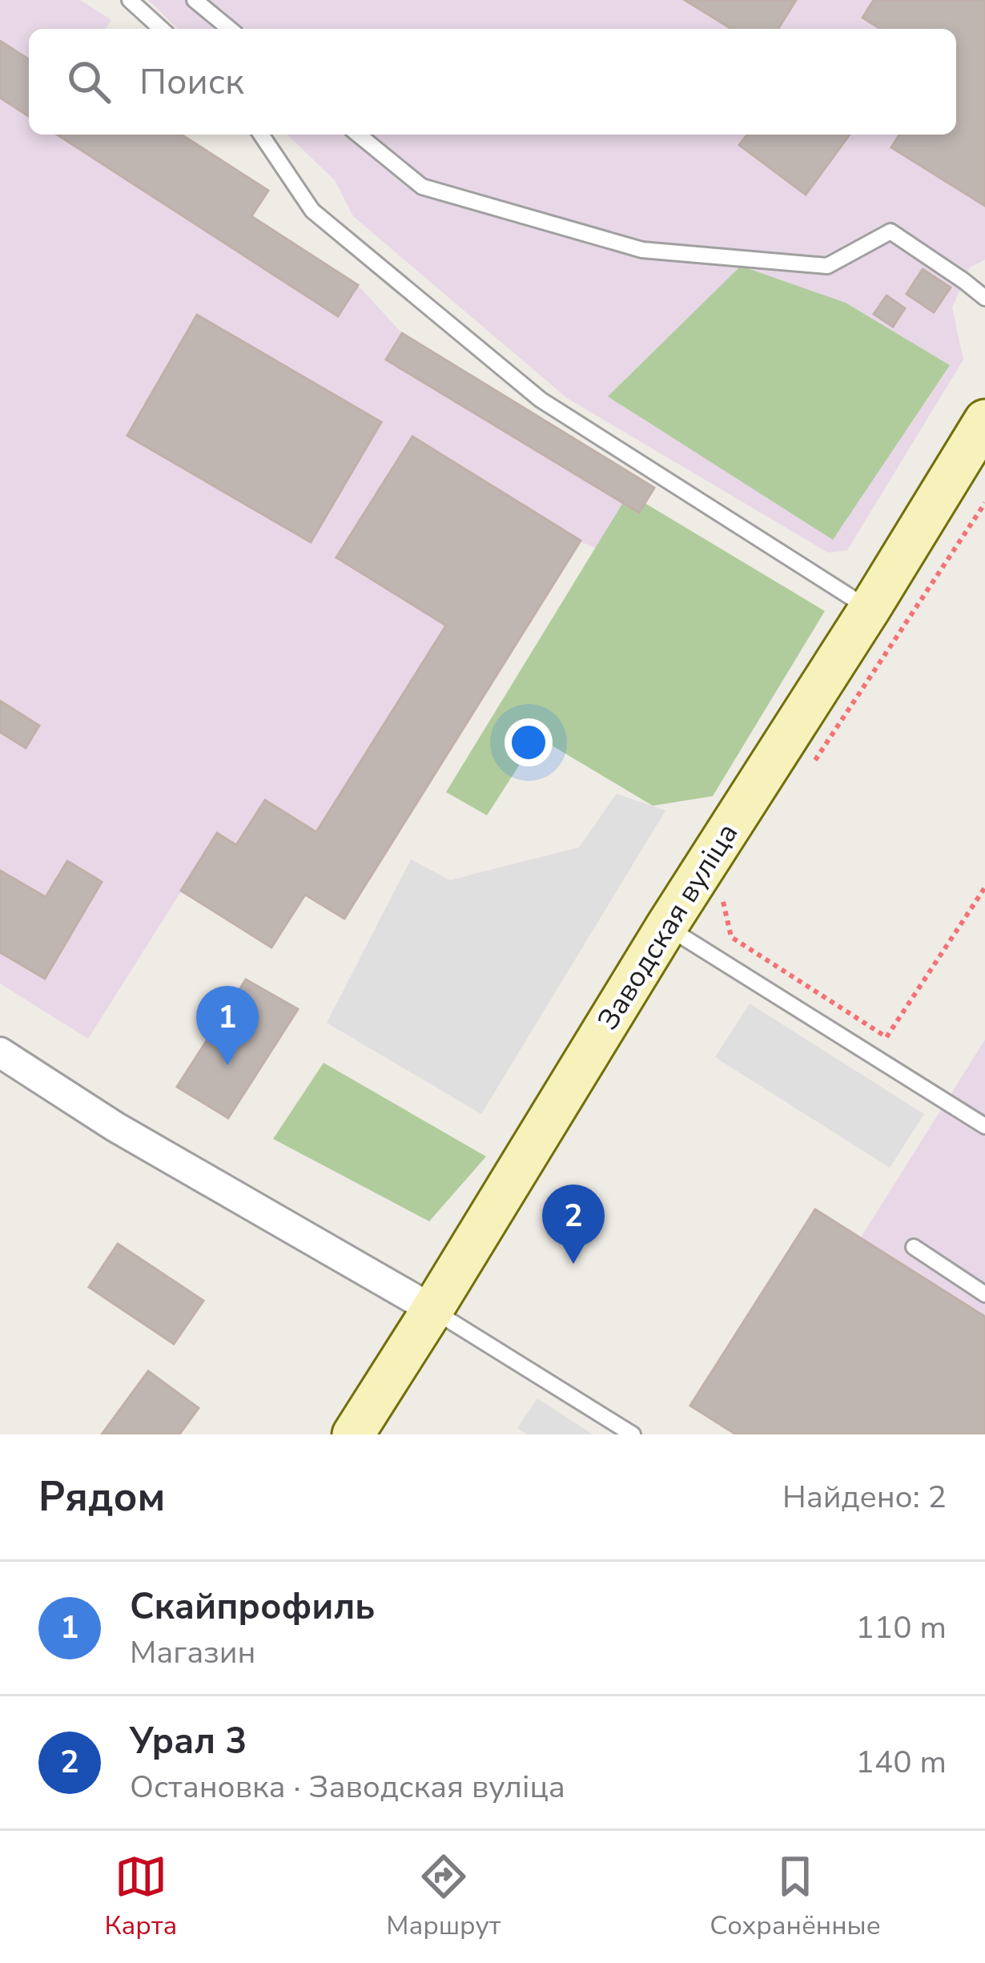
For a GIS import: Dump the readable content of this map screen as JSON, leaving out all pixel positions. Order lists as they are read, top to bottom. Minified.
{"streets":{"main road":["Заводская вуліца"]},"page":{"search":"Поиск","pins":["1","2"],"heading":["Рядом","Найдено: 2"],"list":[{"mark":"1","name":"Скайпрофиль","note":"Магазин","value":"110 m"},{"mark":"2","name":"Урал 3","note":"Остановка · Заводская вуліца","value":"140 m"}],"nav":["Карта","Маршрут","Сохранённые"]}}
